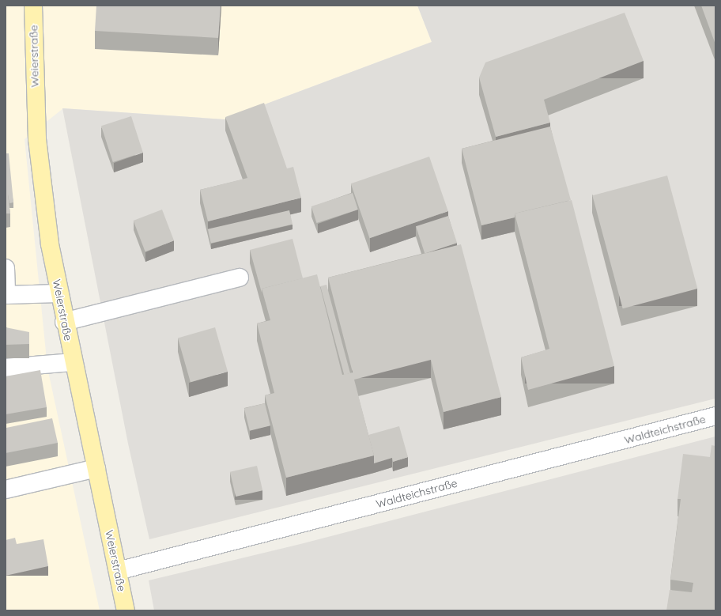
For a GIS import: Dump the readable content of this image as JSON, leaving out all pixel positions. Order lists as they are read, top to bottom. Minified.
{"streets":{"main road":["Weierstraße"],"street":["Waldteichstraße"]},"crossings":[["Weierstraße","Waldteichstraße"]]}
